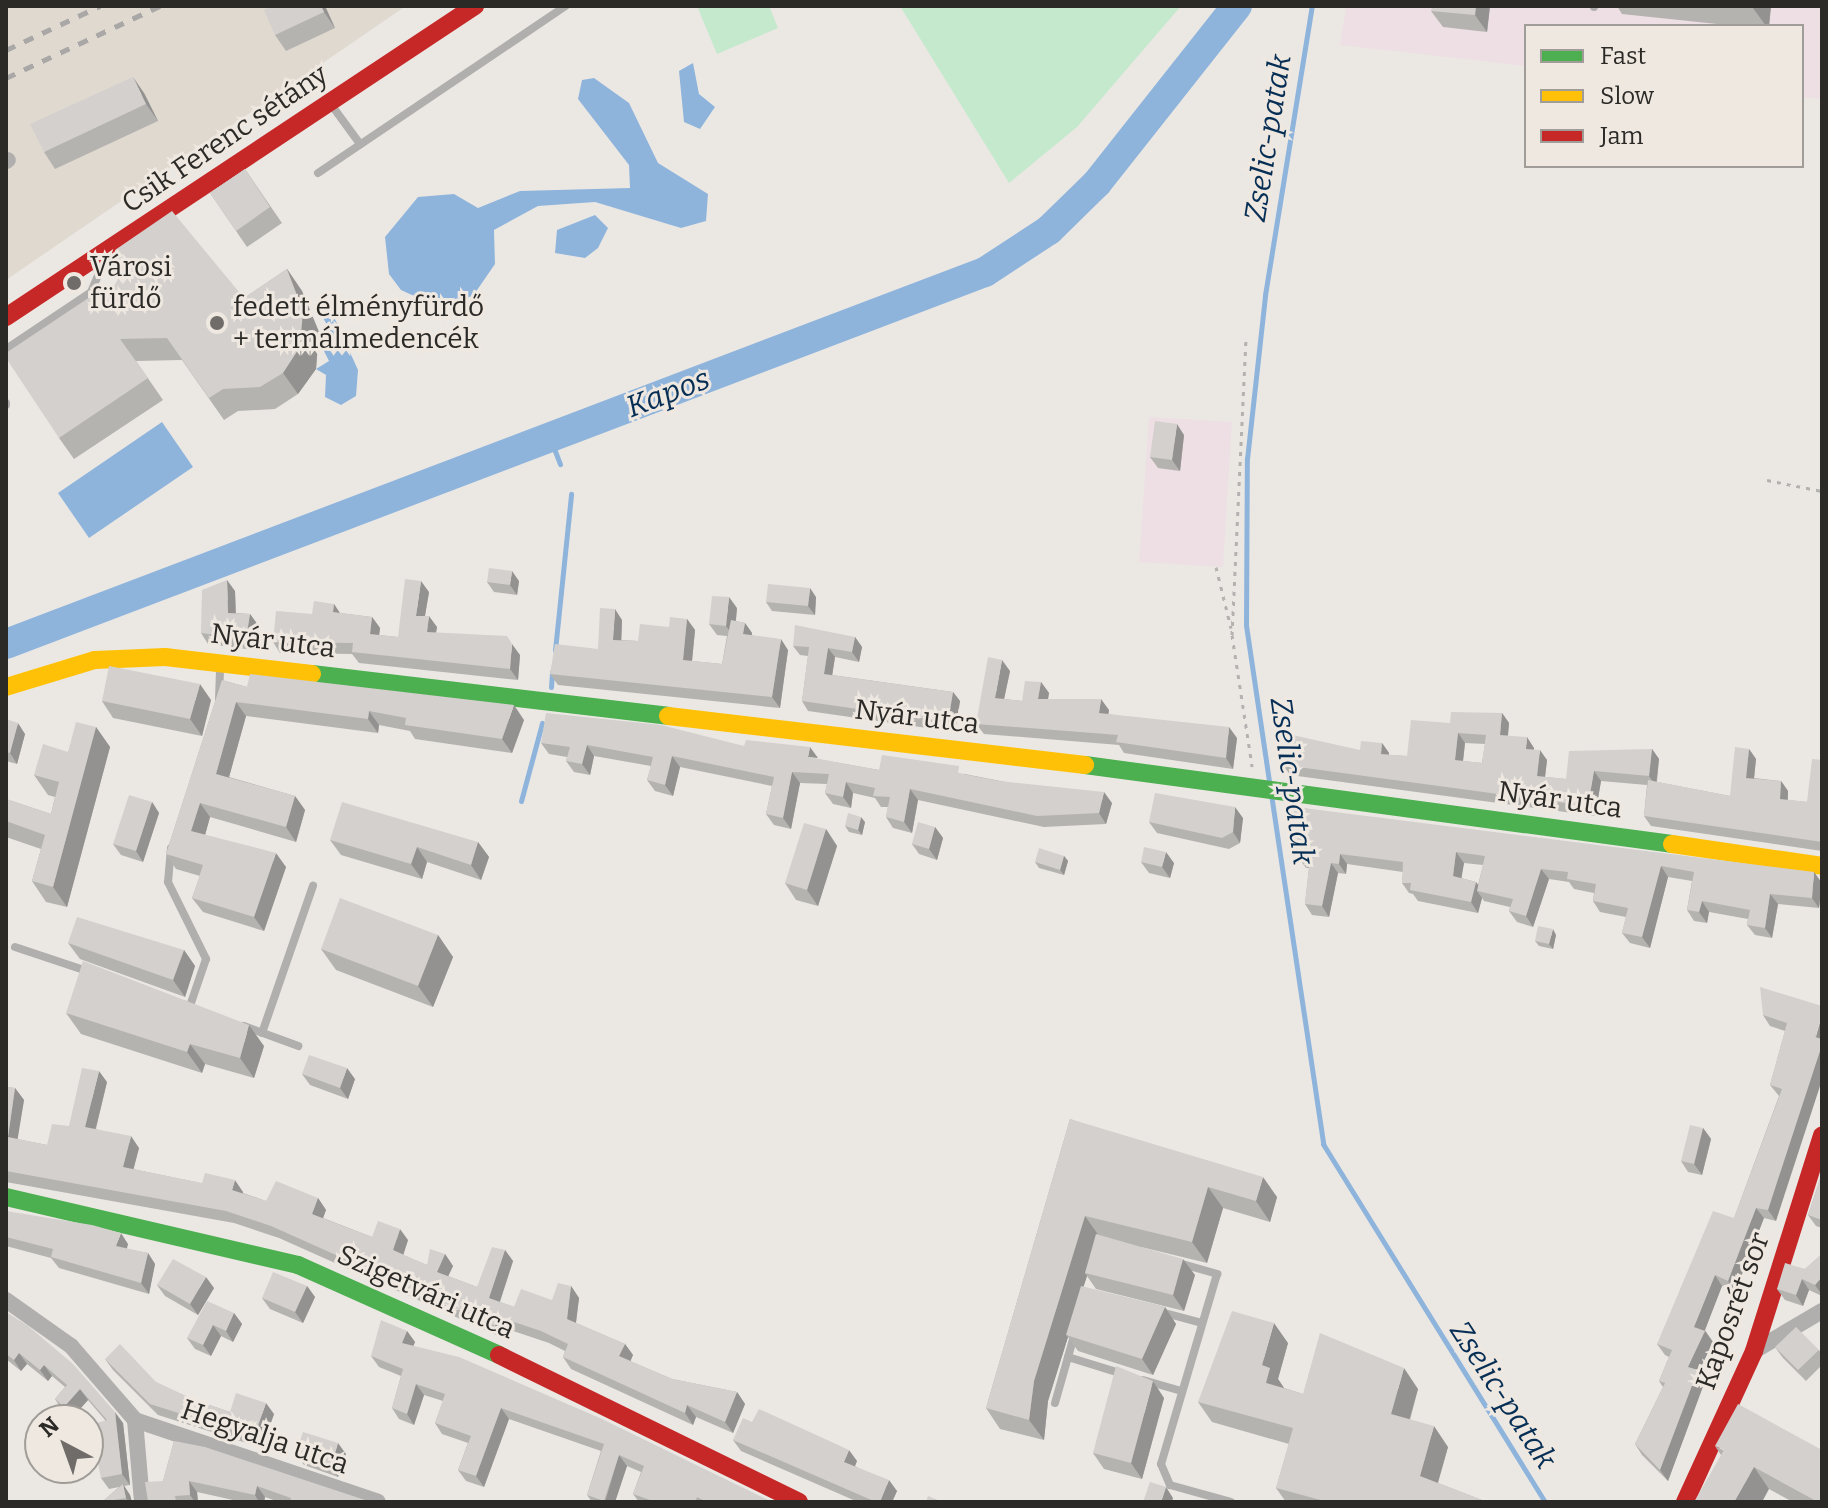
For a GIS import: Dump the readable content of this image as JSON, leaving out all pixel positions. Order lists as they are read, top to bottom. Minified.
{"streets":{"street":["Csik Ferenc sétány","Nyár utca","Szigetvári utca","Kaposrét sor","Hegyalja utca"]},"water":["Zselic-patak","Kapos"],"places":["Városi fürdő","fedett élményfürdő + termálmedencék"],"legend":["Fast","Slow","Jam"],"north":"top left"}
